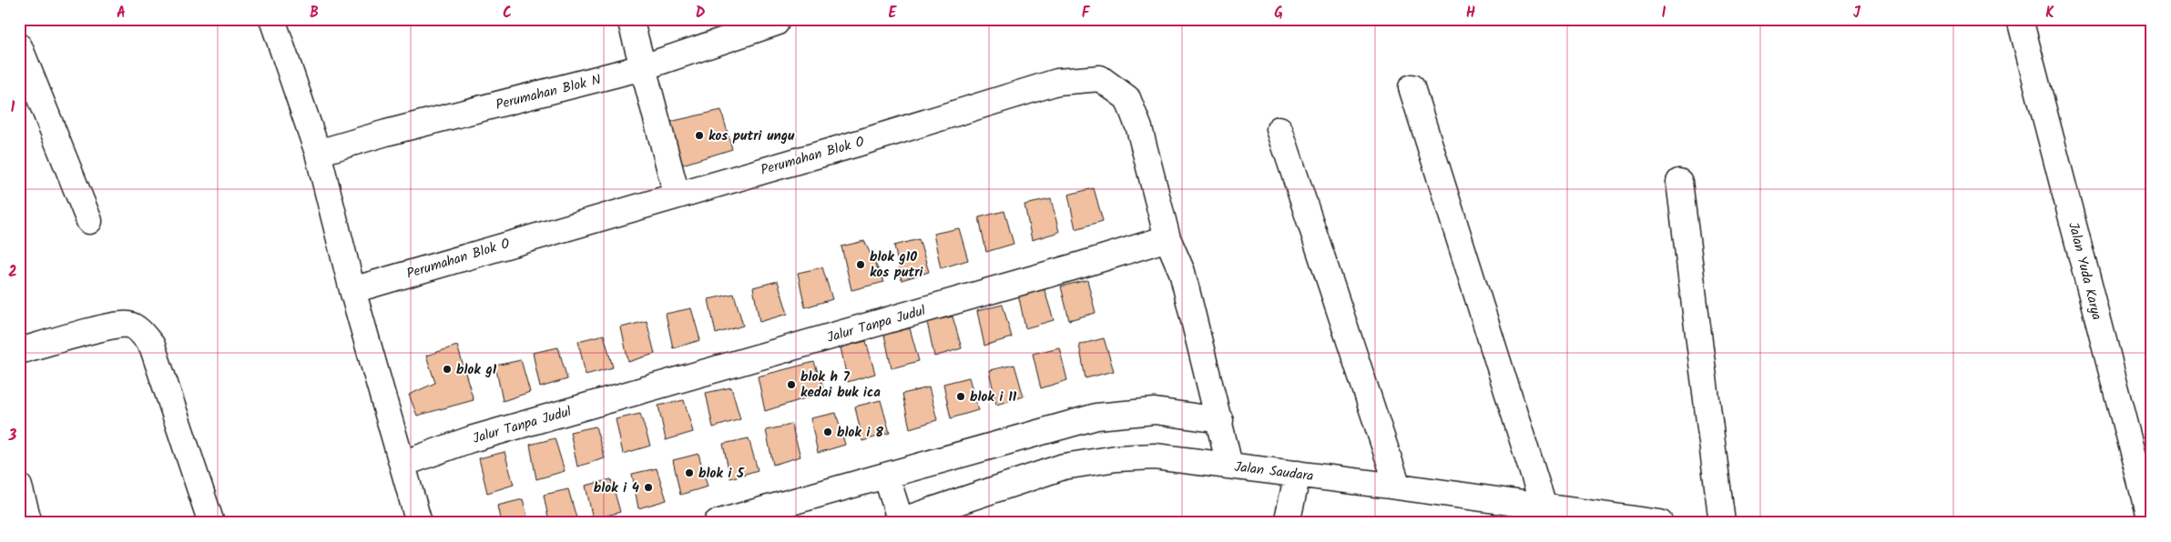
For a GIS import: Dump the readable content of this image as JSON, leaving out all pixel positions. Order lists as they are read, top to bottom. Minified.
{"streets":{"street":["Perumahan Blok N","Perumahan Blok O","Jalan Yuda Karya","Jalur Tanpa Judul","Jalan Saudara"]},"crossings":[["Perumahan Blok O","Jalur Tanpa Judul"]],"places":["kos putri ungu","blok g10 kos putri","blok g1","blok h 7 kedai buk ica","blok i 11","blok i 8","blok i 5","blok i 4"],"grid":{"columns":["A","B","C","D","E","F","G","H","I","J","K"],"rows":["1","2","3"]}}
